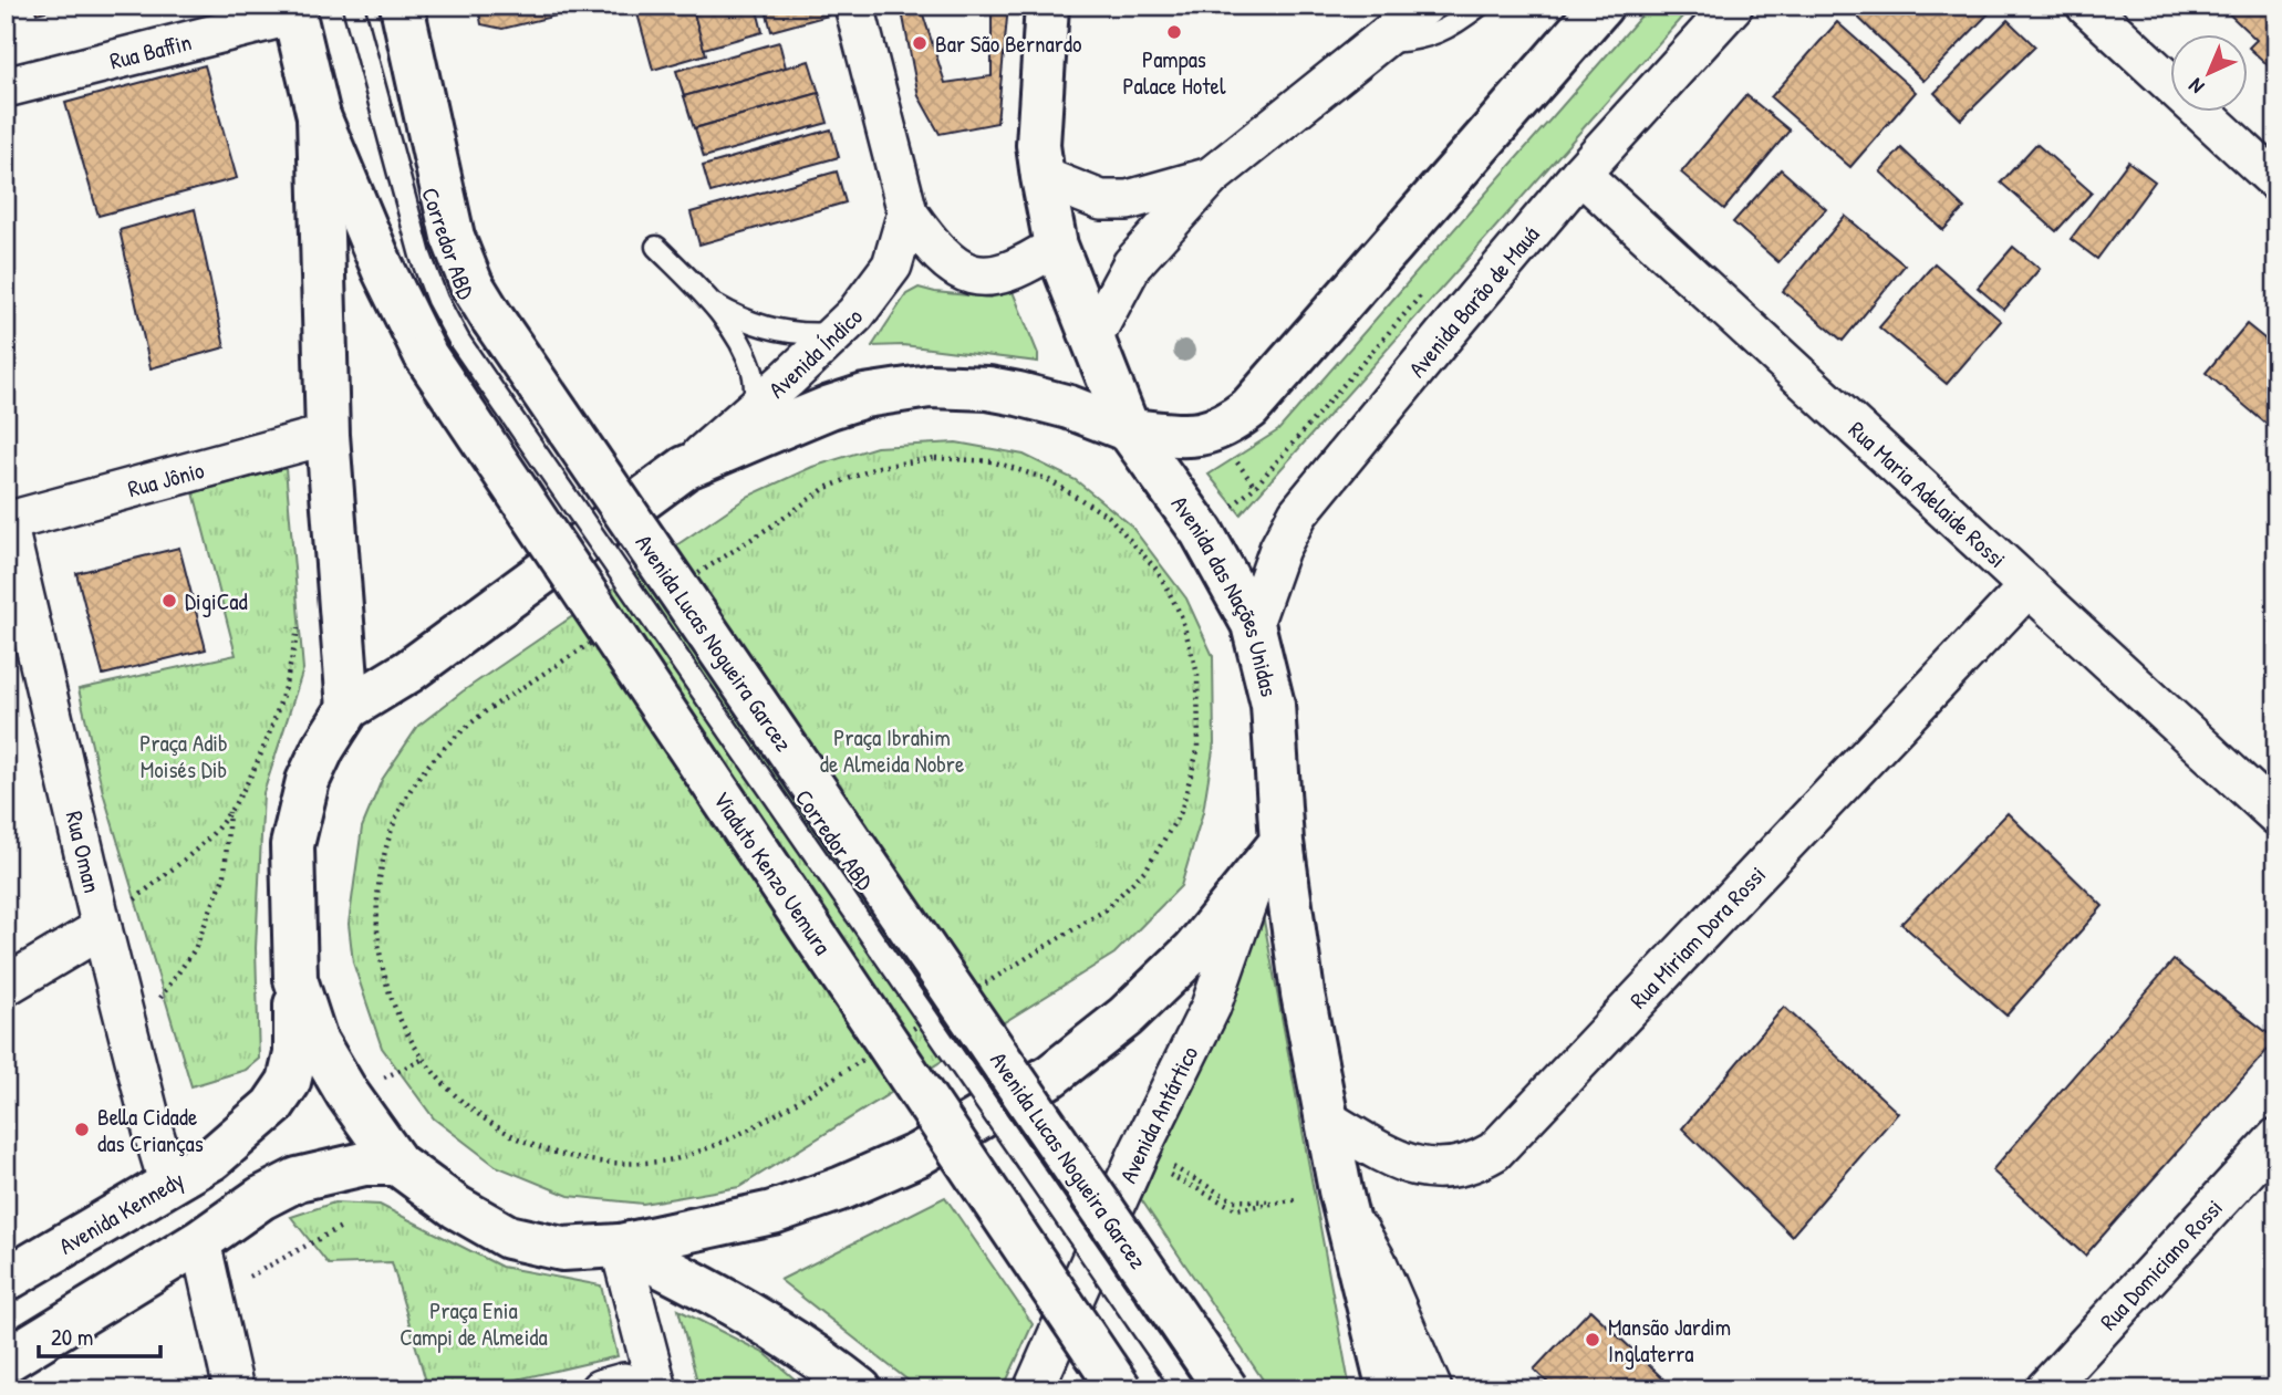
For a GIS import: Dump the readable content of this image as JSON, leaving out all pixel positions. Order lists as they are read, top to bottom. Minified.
{"streets":{"main road":["Avenida das Nações Unidas","Avenida Lucas Nogueira Garcez","Viaduto Kenzo Uemura","Avenida Kennedy"],"street":["Rua Baffin","Avenida Barão de Mauá","Avenida Índico","Rua Jônio","Rua Maria Adelaide Rossi","Rua Oman","Rua Miriam Dora Rossi","Avenida Antártico","Rua Domiciano Rossi"],"lane":["Corredor ABD"]},"crossings":[["Rua Baffin","Avenida Lucas Nogueira Garcez"],["Corredor ABD","Avenida Lucas Nogueira Garcez"],["Corredor ABD","Viaduto Kenzo Uemura"],["Avenida Barão de Mauá","Rua Maria Adelaide Rossi"],["Avenida Barão de Mauá","Avenida das Nações Unidas"],["Rua Jônio","Avenida Lucas Nogueira Garcez"],["Rua Jônio","Rua Oman"],["Rua Maria Adelaide Rossi","Rua Miriam Dora Rossi"],["Avenida das Nações Unidas","Rua Miriam Dora Rossi"],["Avenida Lucas Nogueira Garcez","Viaduto Kenzo Uemura"],["Rua Oman","Avenida Kennedy"]],"parks":["Praça Ibrahim de Almeida Nobre","Praça Adib Moisés Dib","Praça Enia Campi de Almeida"],"places":["Pampas Palace Hotel","Bar São Bernardo","DigiCad","Bella Cidade das Crianças","Mansão Jardim Inglaterra"],"scale_bar":"20 m","north":"bottom left"}
